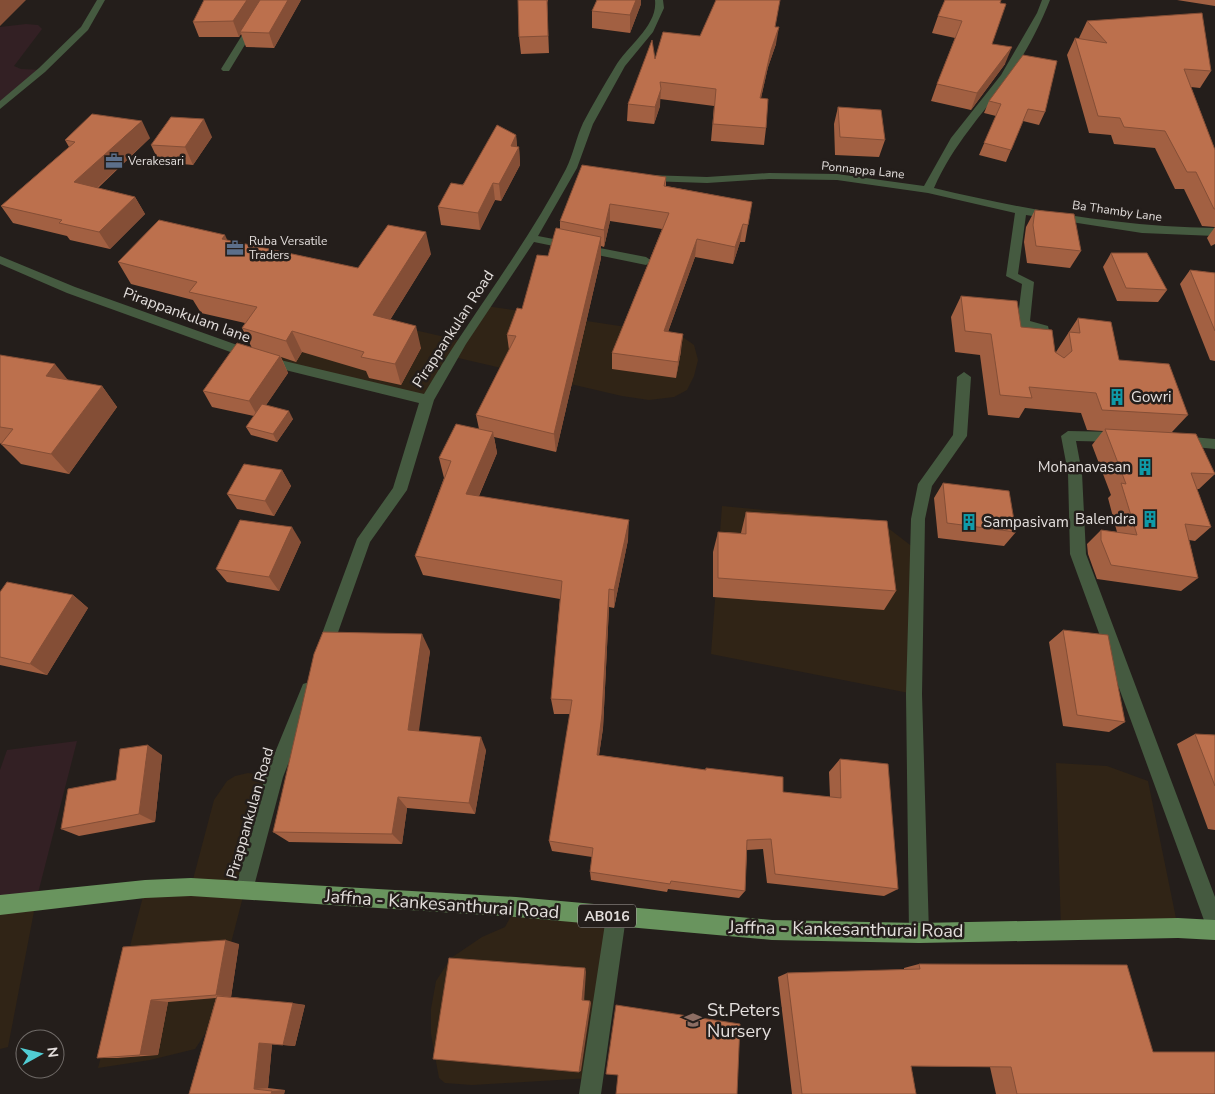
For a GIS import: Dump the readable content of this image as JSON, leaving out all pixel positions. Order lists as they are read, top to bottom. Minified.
{"streets":{"main road":["Jaffna - Kankesanthurai Road","AB016"],"street":["Ponnappa Lane","Ba Thamby Lane","Pirappankulam lane","Pirappankulan Road"]},"crossings":[["Ponnappa Lane","Ba Thamby Lane"],["Pirappankulam lane","Pirappankulan Road"],["Pirappankulan Road","Jaffna - Kankesanthurai Road"]],"places":{"office":["Verakesari","Ruba Versatile Traders"],"building":["Gowri","Mohanavasan","Balendra","Sampasivam"],"school or university":["St.Peters Nursery"]},"north":"right"}
